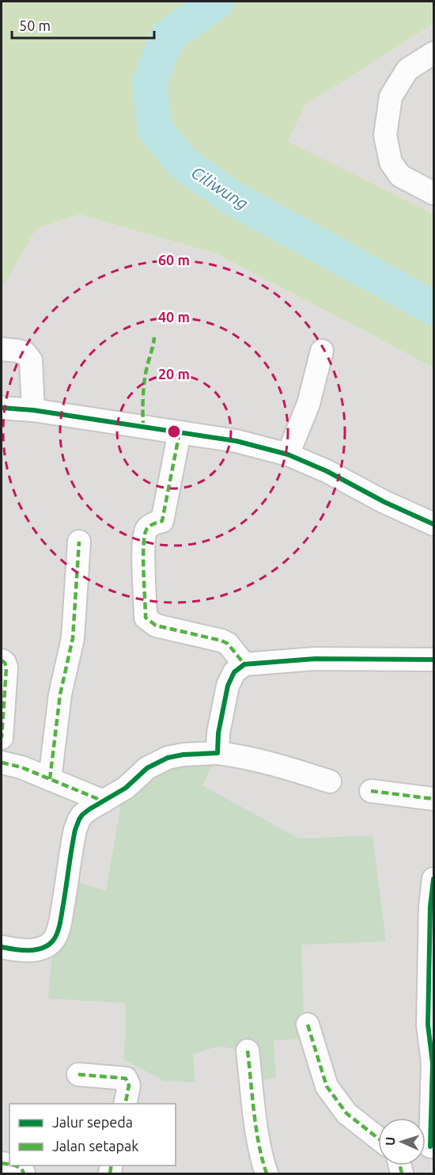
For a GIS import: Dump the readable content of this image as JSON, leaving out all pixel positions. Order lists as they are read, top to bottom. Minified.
{"water":["Ciliwung"],"legend":["Jalur sepeda","Jalan setapak"],"scale_bar":"50 m","north":"left","rings":["60 m","40 m","20 m"]}
